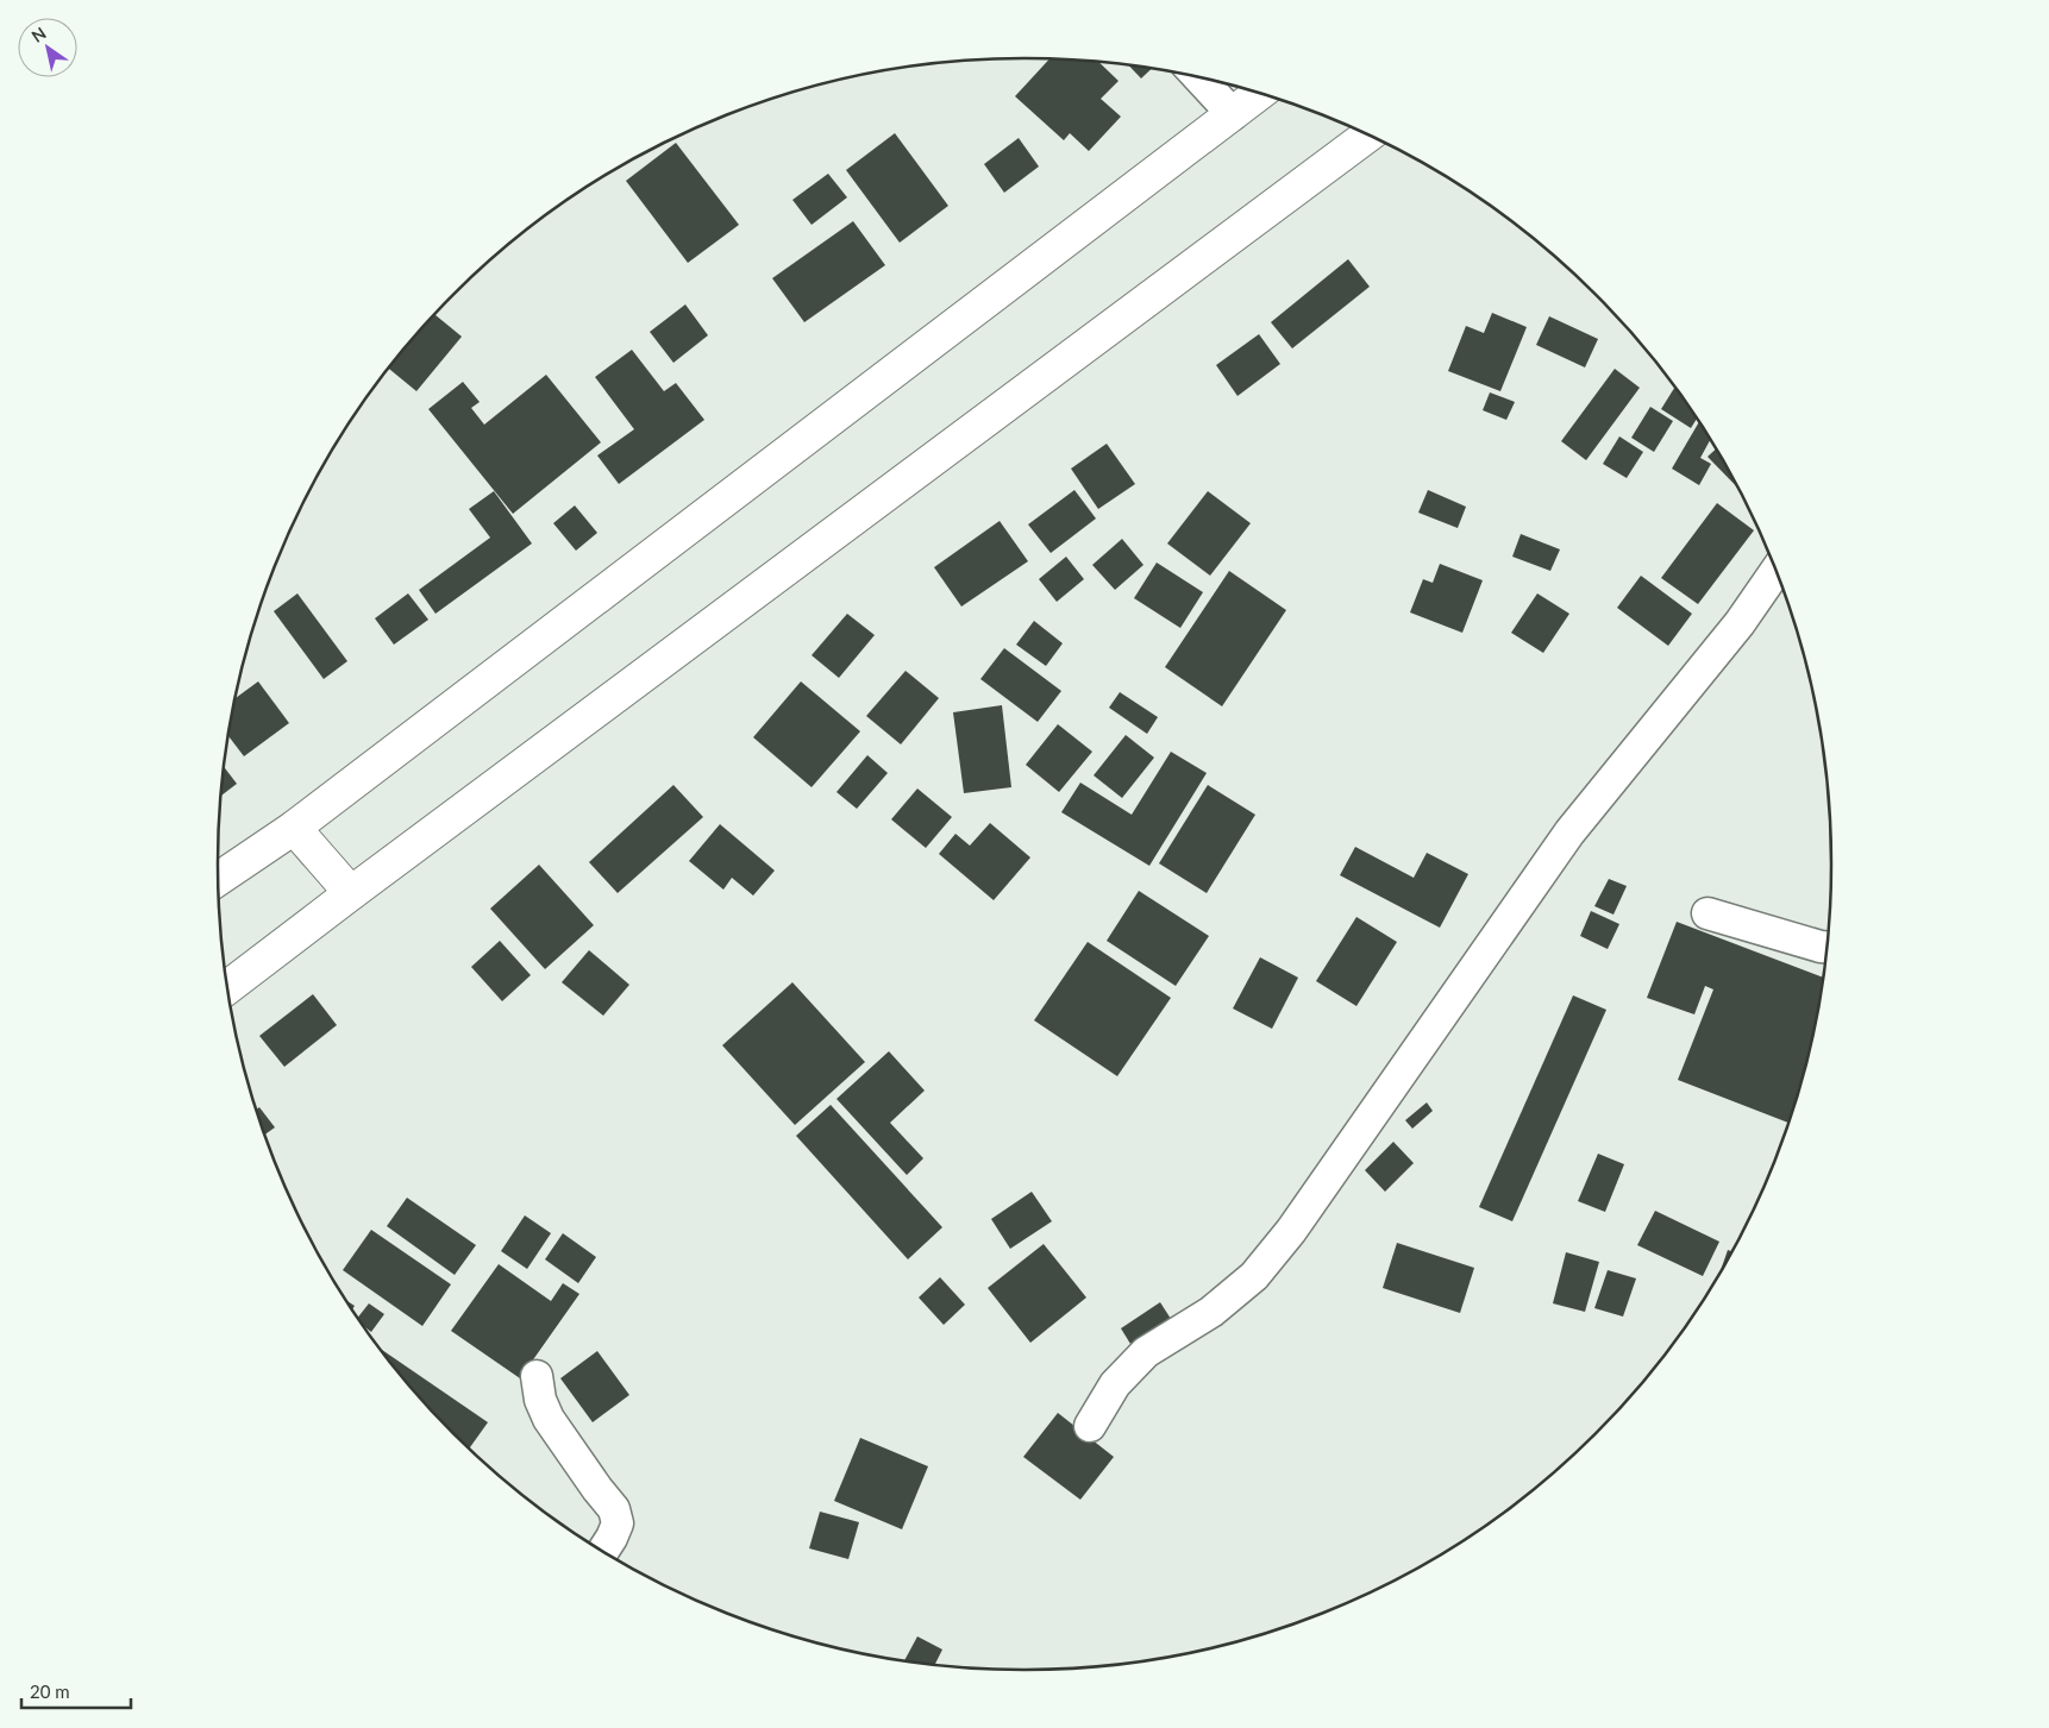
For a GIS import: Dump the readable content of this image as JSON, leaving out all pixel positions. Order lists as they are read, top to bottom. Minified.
{"scale_bar":"20 m","north":"top left"}
